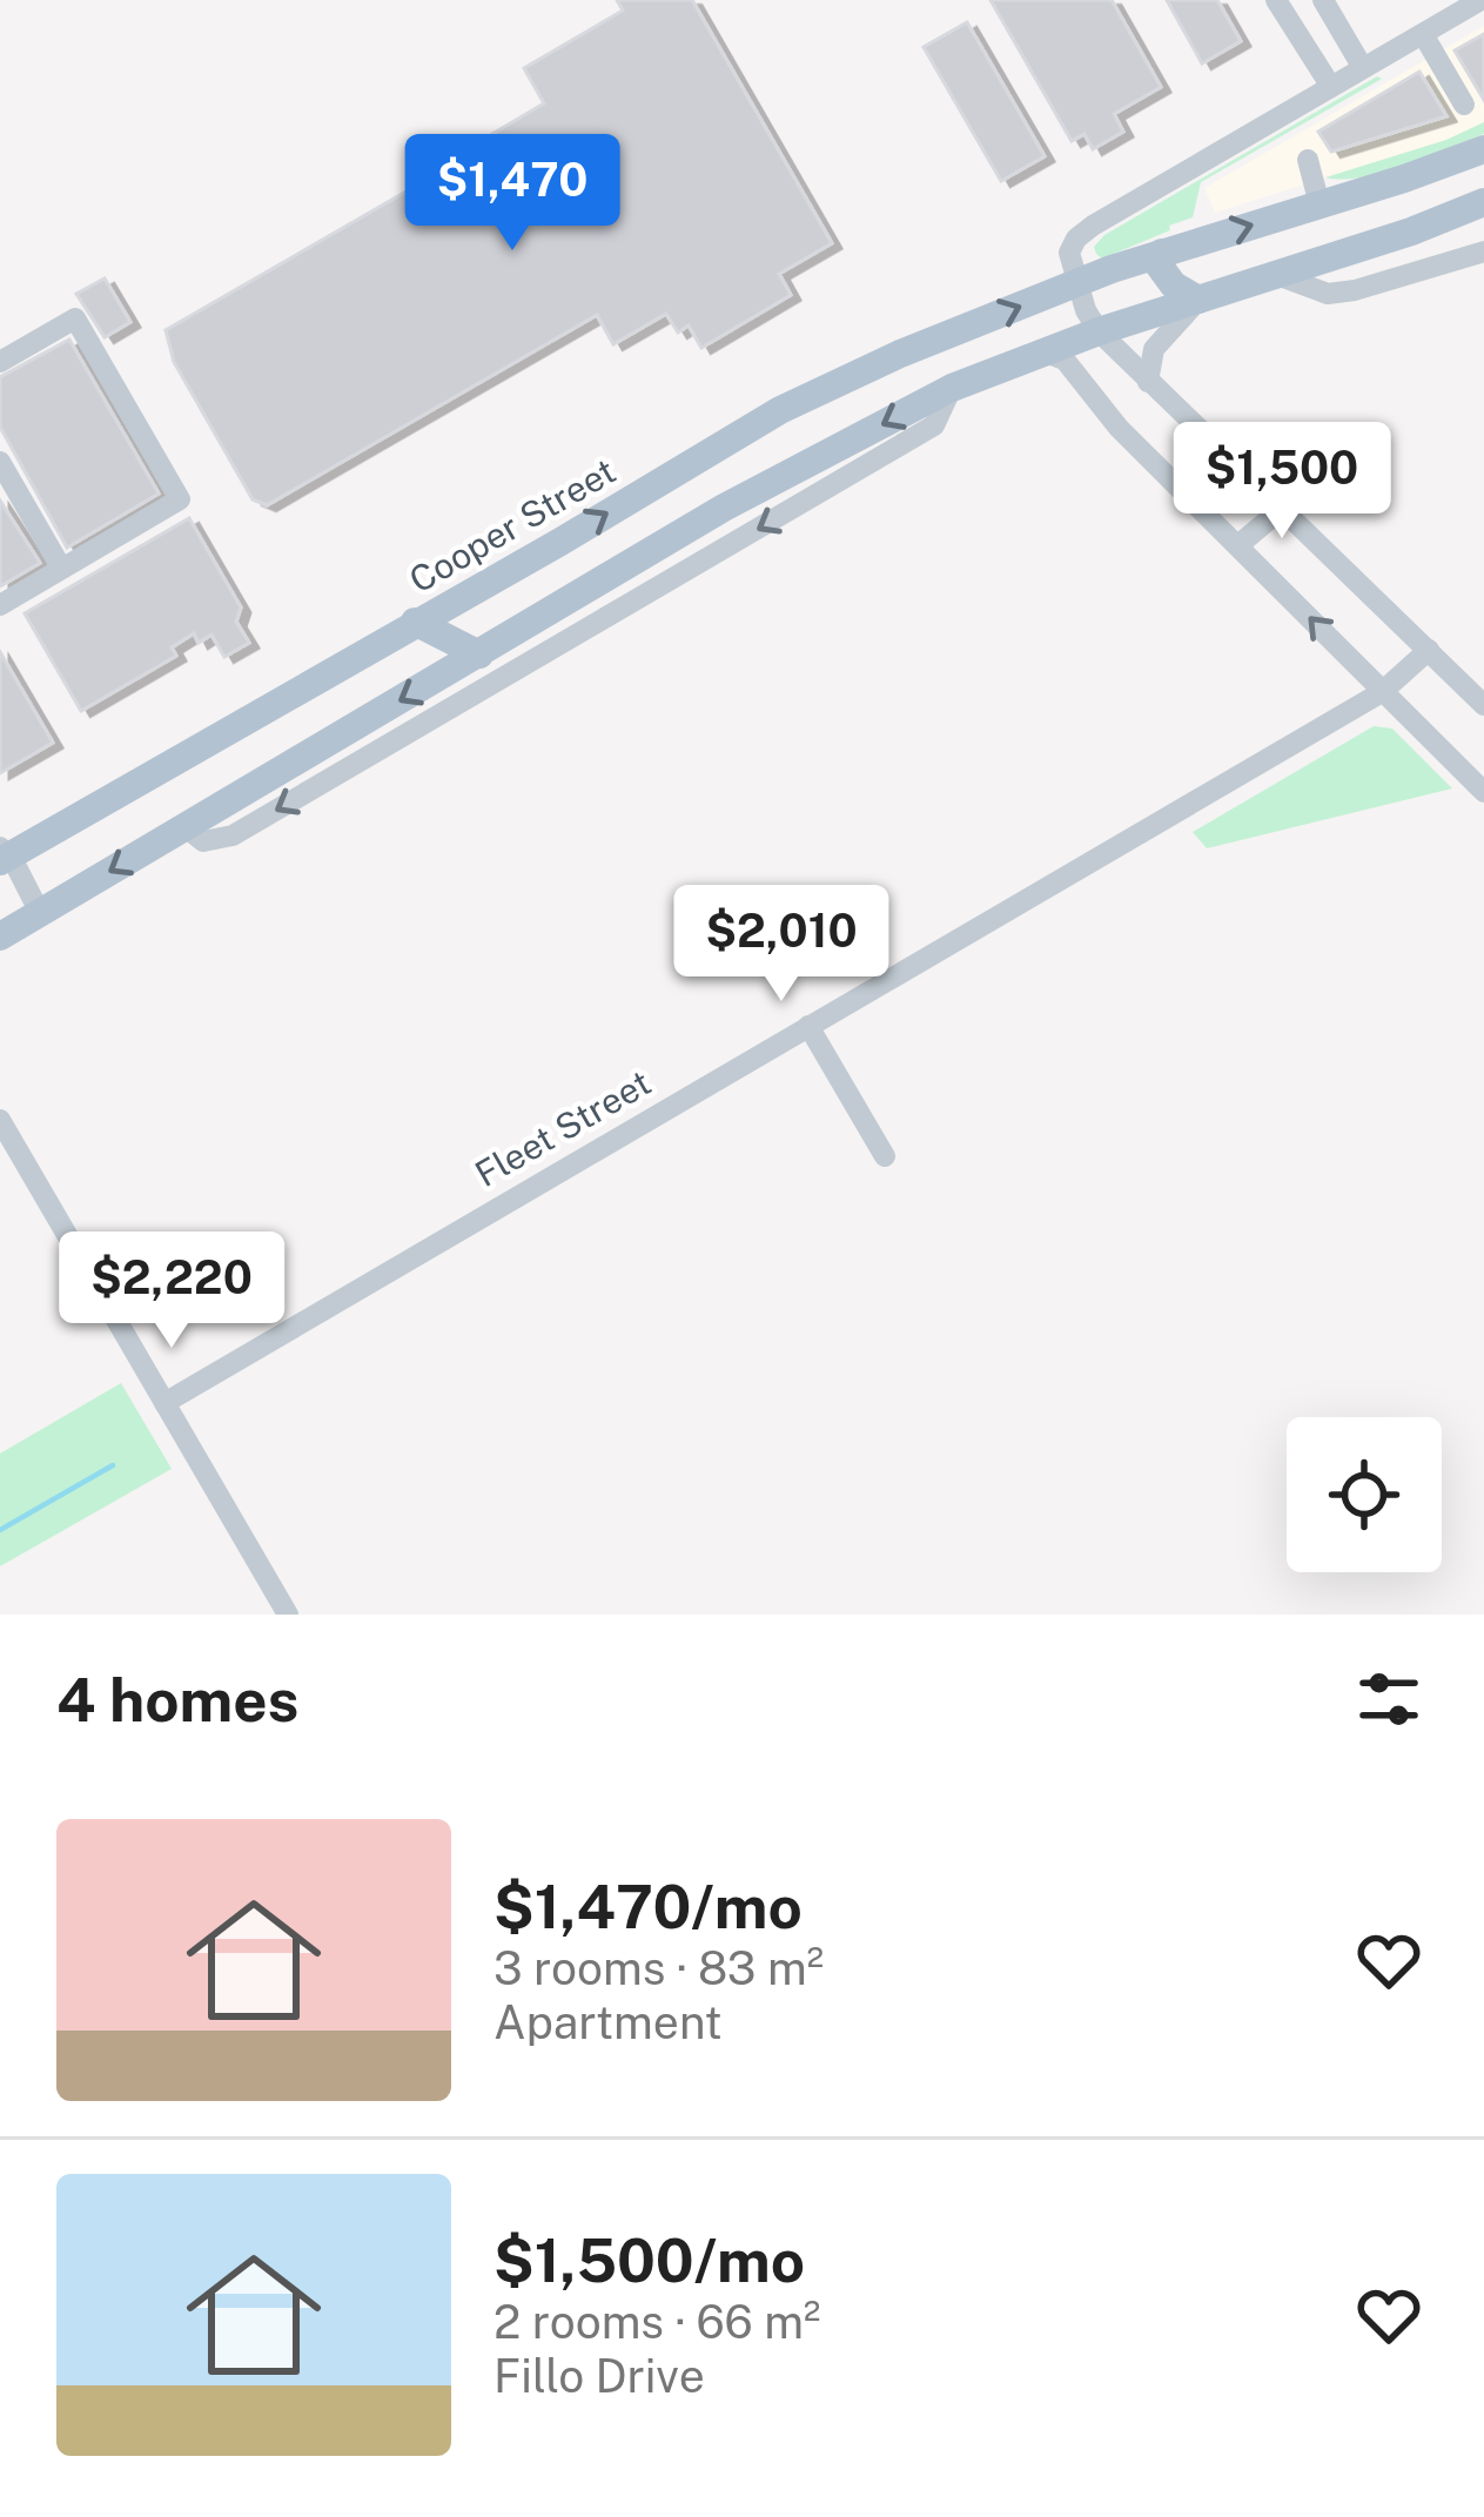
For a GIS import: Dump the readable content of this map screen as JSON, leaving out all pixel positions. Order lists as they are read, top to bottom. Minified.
{"streets":{"main road":["Cooper Street"],"street":["Fleet Street"]},"page":{"price":["$1,470","$1,500","$2,010","$2,220"],"heading":"4 homes","list":[{"name":"$1,470/mo","note":"3 rooms · 83 m² · Apartment"},{"name":"$1,500/mo","note":"2 rooms · 66 m² · Fillo Drive"}]}}
